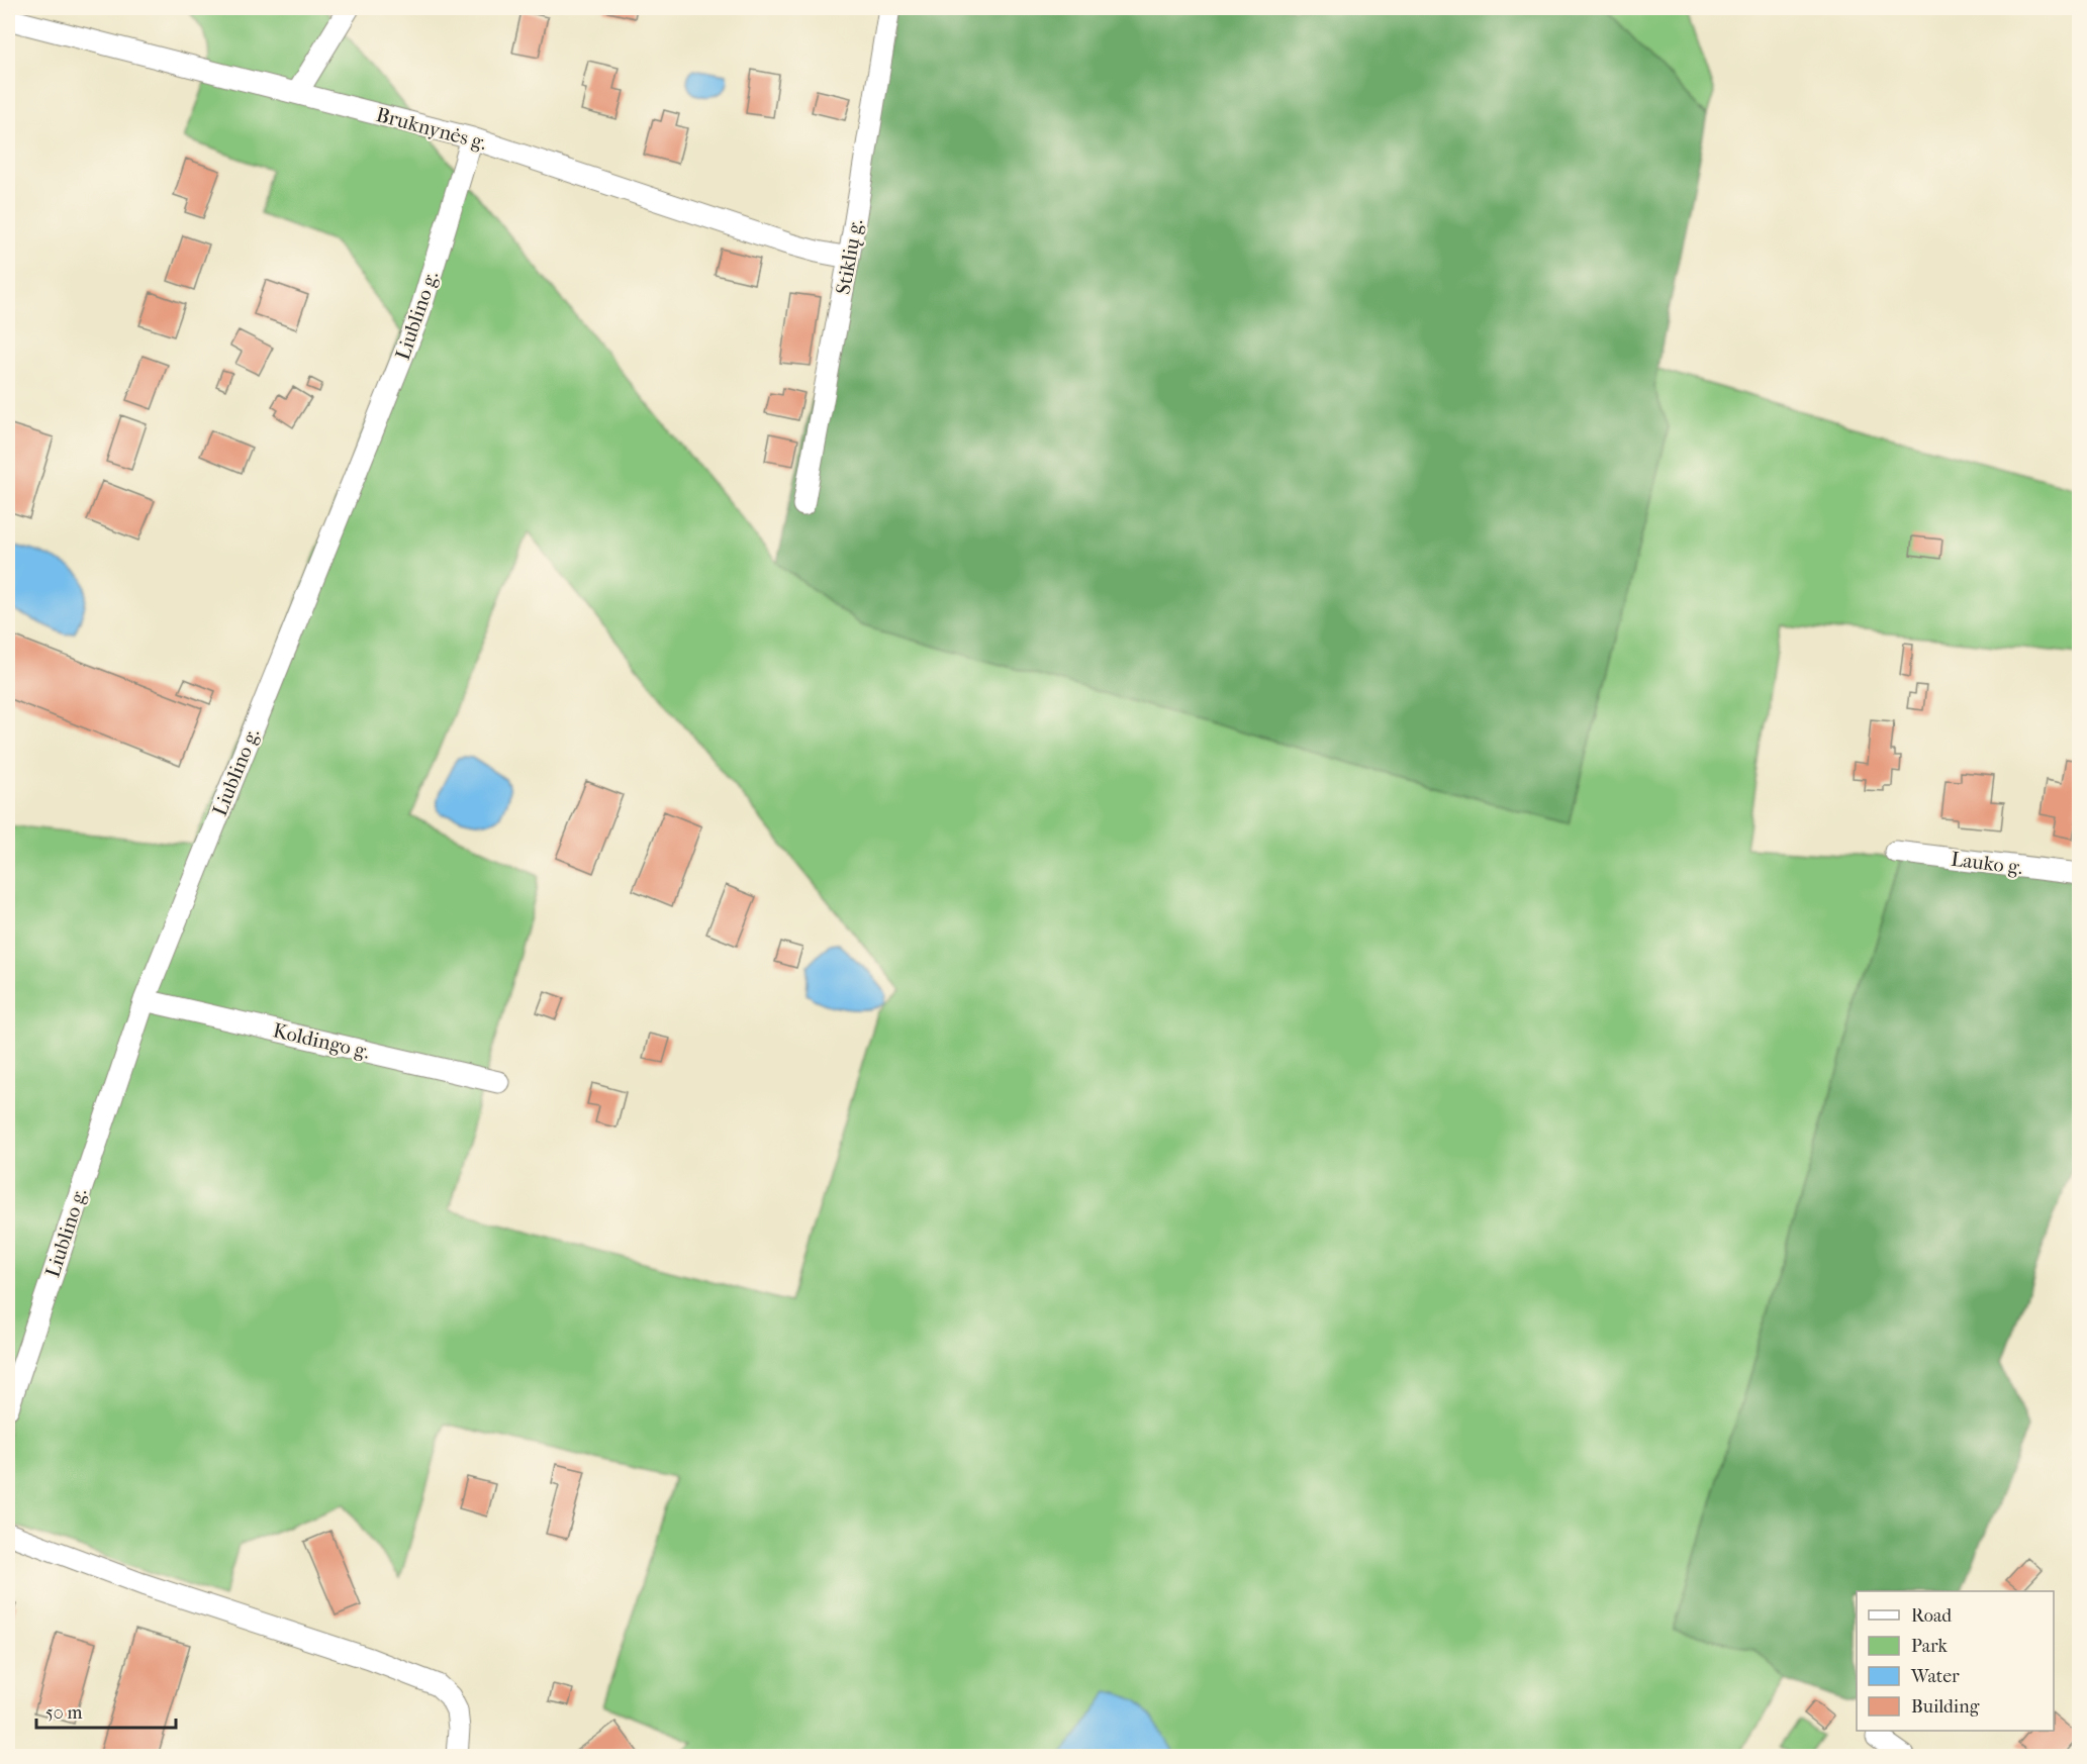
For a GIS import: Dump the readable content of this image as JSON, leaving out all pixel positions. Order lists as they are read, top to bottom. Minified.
{"streets":{"street":["Bruknynės g.","Stiklių g.","Liublino g.","Lauko g.","Koldingo g."]},"crossings":[["Bruknynės g.","Stiklių g."],["Bruknynės g.","Liublino g."],["Liublino g.","Koldingo g."]],"legend":["Road","Park","Water","Building"],"scale_bar":"50 m"}
